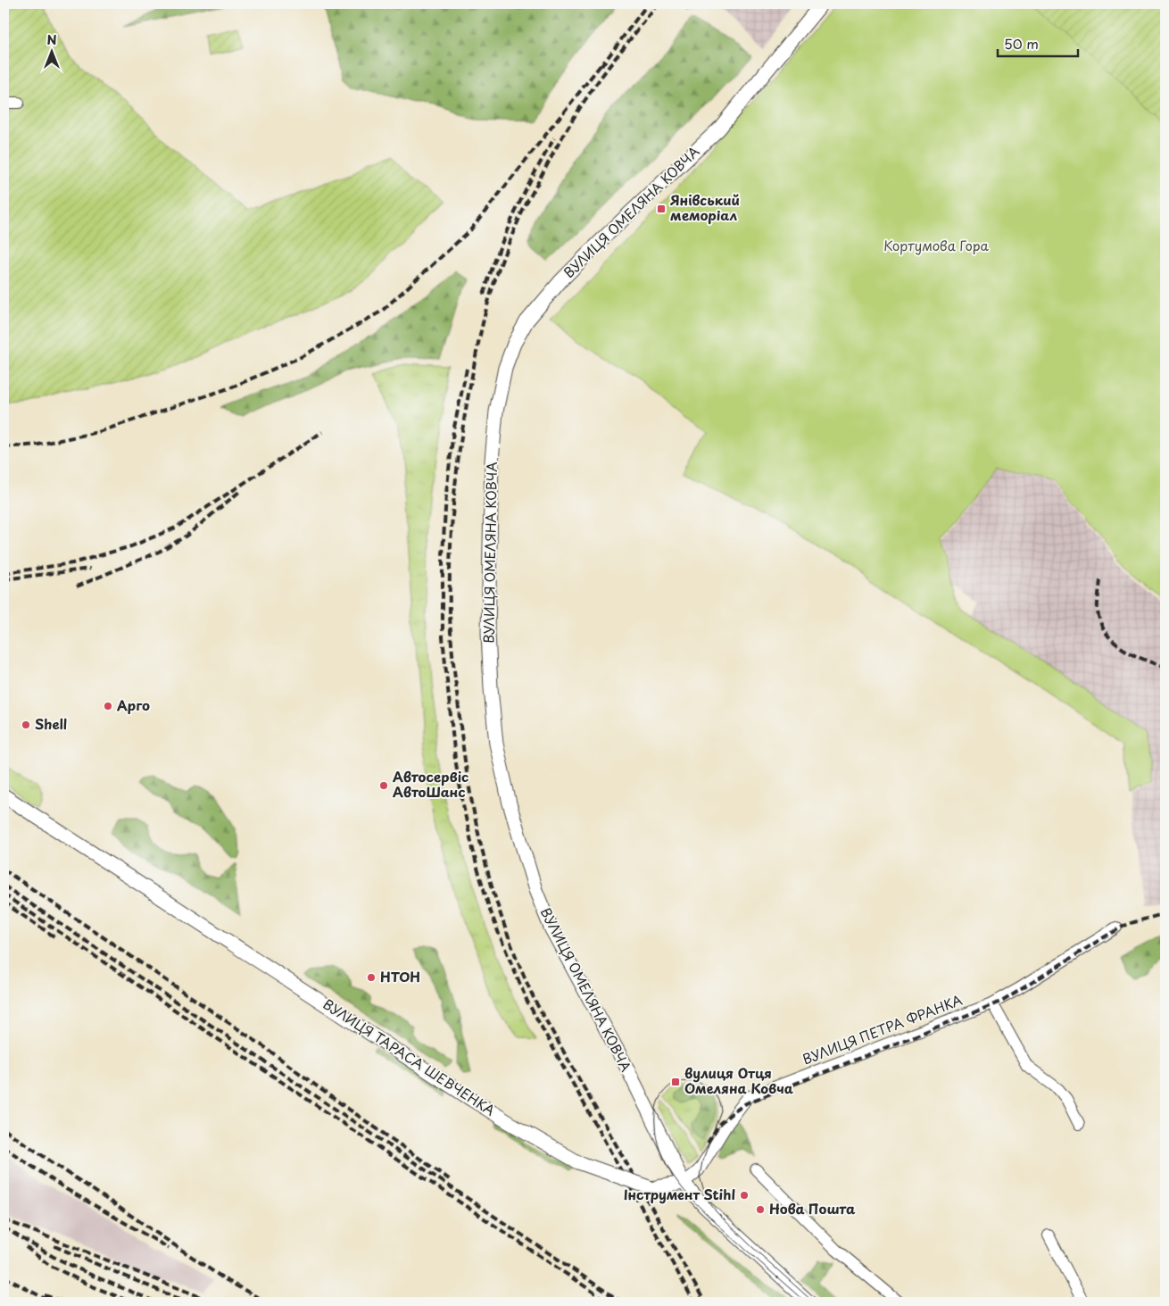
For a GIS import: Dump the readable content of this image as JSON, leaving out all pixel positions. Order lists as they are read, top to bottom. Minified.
{"streets":{"main road":["ВУЛИЦЯ ОМЕЛЯНА КОВЧА","ВУЛИЦЯ ТАРАСА ШЕВЧЕНКА"],"street":["ВУЛИЦЯ ПЕТРА ФРАНКА"]},"crossings":[["ВУЛИЦЯ ОМЕЛЯНА КОВЧА","ВУЛИЦЯ ПЕТРА ФРАНКА"],["ВУЛИЦЯ ОМЕЛЯНА КОВЧА","ВУЛИЦЯ ТАРАСА ШЕВЧЕНКА"],["ВУЛИЦЯ ПЕТРА ФРАНКА","ВУЛИЦЯ ТАРАСА ШЕВЧЕНКА"]],"parks":["Кортумова Гора"],"places":{"transit":["Янівський меморіал","вулиця Отця Омеляна Ковча"],"other":["Арго","Shell","Автосервіс АвтоШанс","НТОН","Інструмент Stihl","Нова Пошта"]},"scale_bar":"50 m","north":"top"}
